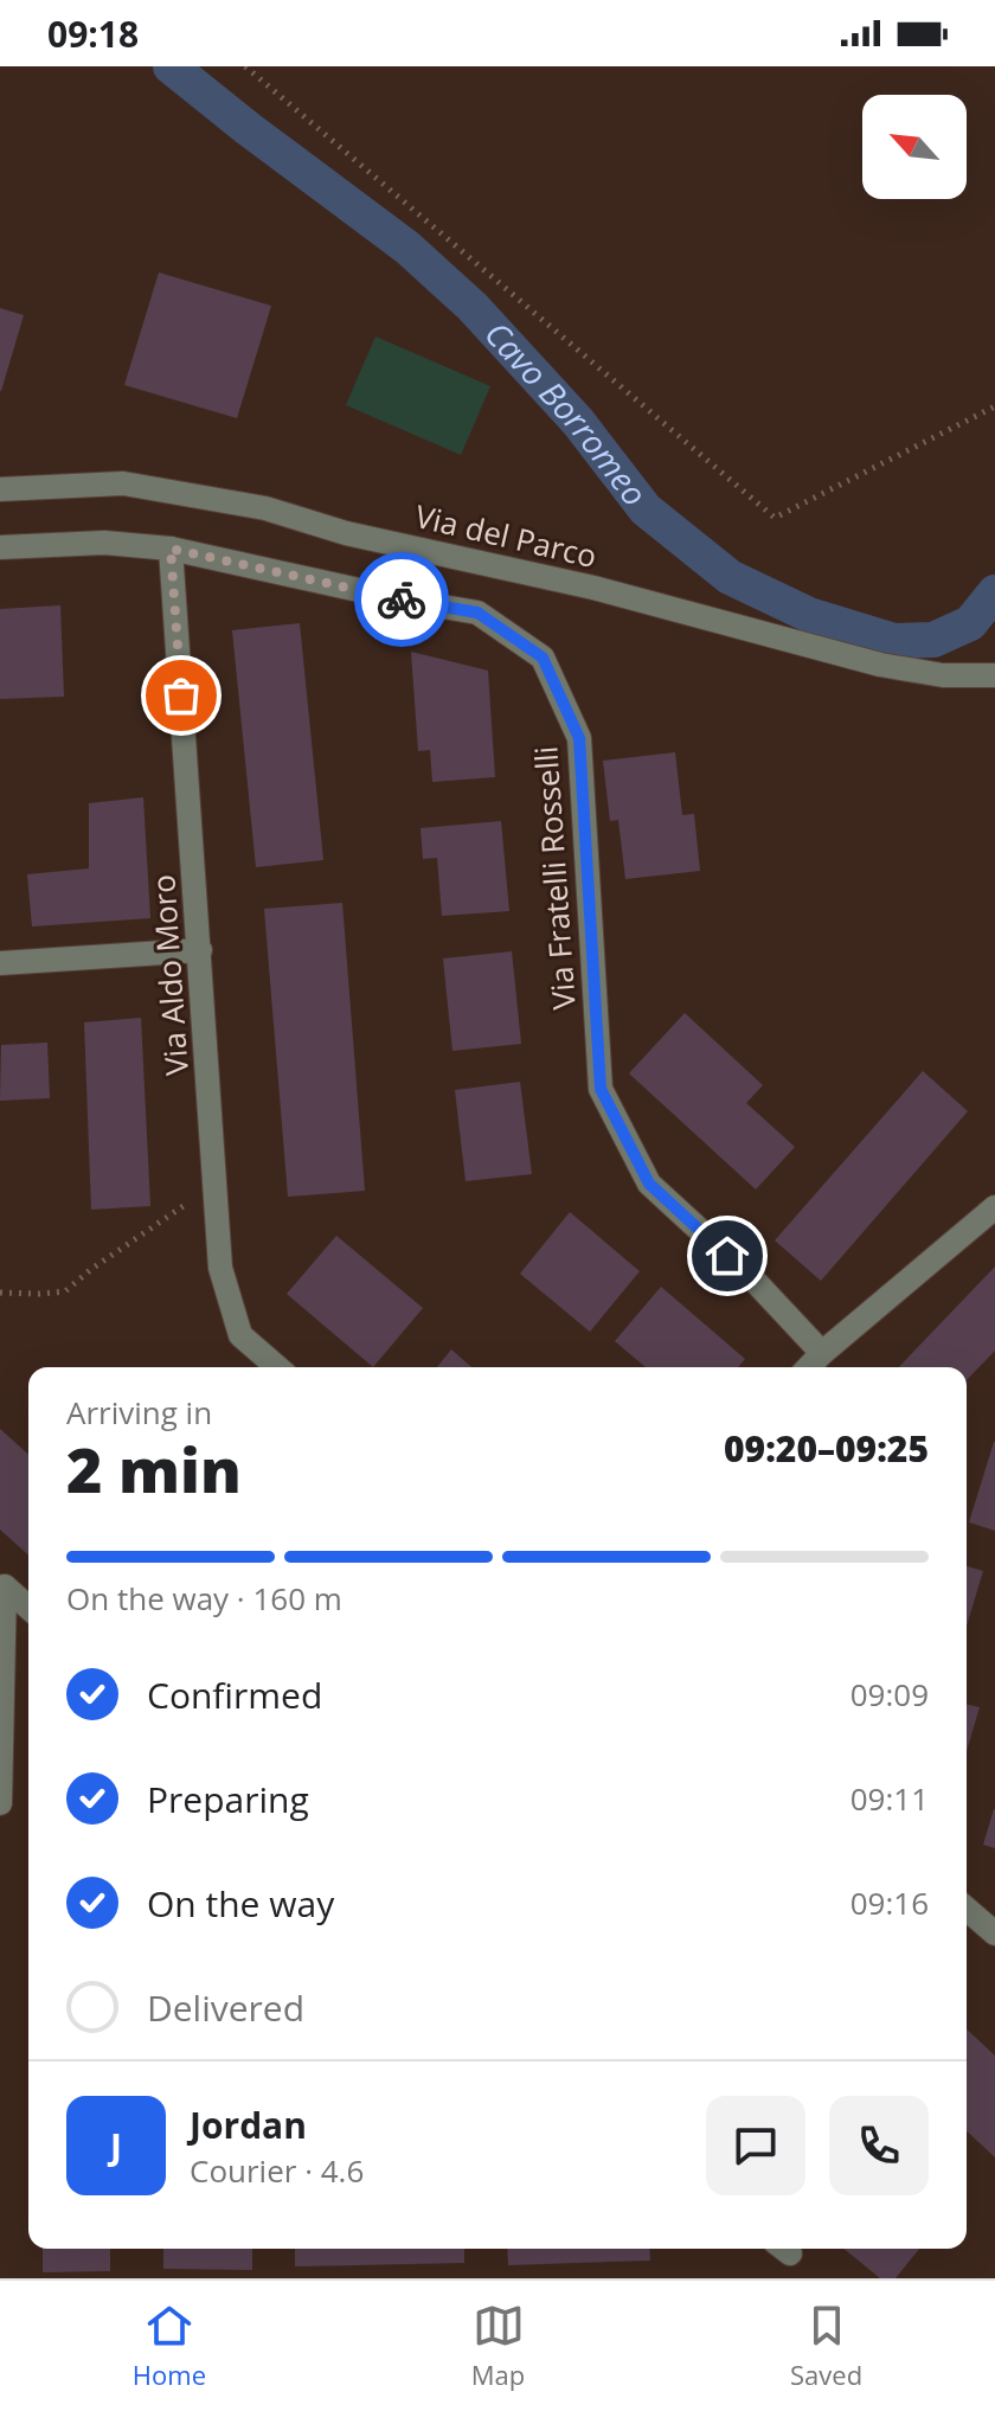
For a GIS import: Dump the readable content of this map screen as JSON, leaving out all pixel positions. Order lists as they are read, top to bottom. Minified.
{"streets":{"street":["Via del Parco","Via Fratelli Rosselli","Via Aldo Moro"]},"crossings":[["Via Fratelli Rosselli","Via Aldo Moro"]],"water":["Cavo Borromeo"],"north":"top left","page":{"status":"09:18","heading":["2 min","Arriving in","09:20–09:25"],"panel":["Jordan","Courier · 4.6"],"bar":"On the way · 160 m","list":[["Confirmed","09:09"],["Preparing","09:11"],["On the way","09:16"],"Delivered"],"round":"J","tabs":["Home","Map","Saved"]}}
